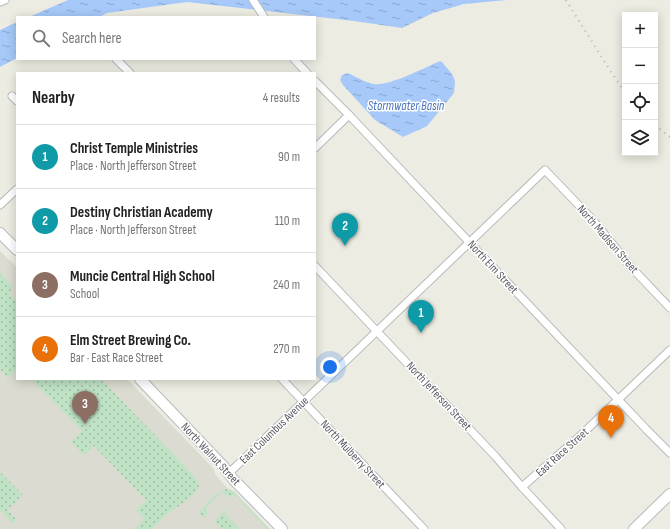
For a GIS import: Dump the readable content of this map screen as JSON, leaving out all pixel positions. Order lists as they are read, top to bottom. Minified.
{"streets":{"main road":["North Walnut Street"],"street":["North Madison Street","North Elm Street","North Jefferson Street","East Columbus Avenue","East Race Street","North Mulberry Street"]},"crossings":[["North Madison Street","East Columbus Avenue"],["North Elm Street","East Columbus Avenue"],["North Elm Street","East Race Street"],["North Jefferson Street","East Columbus Avenue"],["North Jefferson Street","East Race Street"],["East Columbus Avenue","North Walnut Street"],["East Columbus Avenue","North Mulberry Street"]],"water":["Stormwater Basin"],"page":{"map_buttons":["+","−"],"search":"Search here","heading":["Nearby","4 results"],"list":[{"mark":"1","name":"Christ Temple Ministries","note":"Place · North Jefferson Street","value":"90 m"},{"mark":"2","name":"Destiny Christian Academy","note":"Place · North Jefferson Street","value":"110 m"},{"mark":"3","name":"Muncie Central High School","note":"School","value":"240 m"},{"mark":"4","name":"Elm Street Brewing Co.","note":"Bar · East Race Street","value":"270 m"}],"pins":["2","1","3","4"]}}
